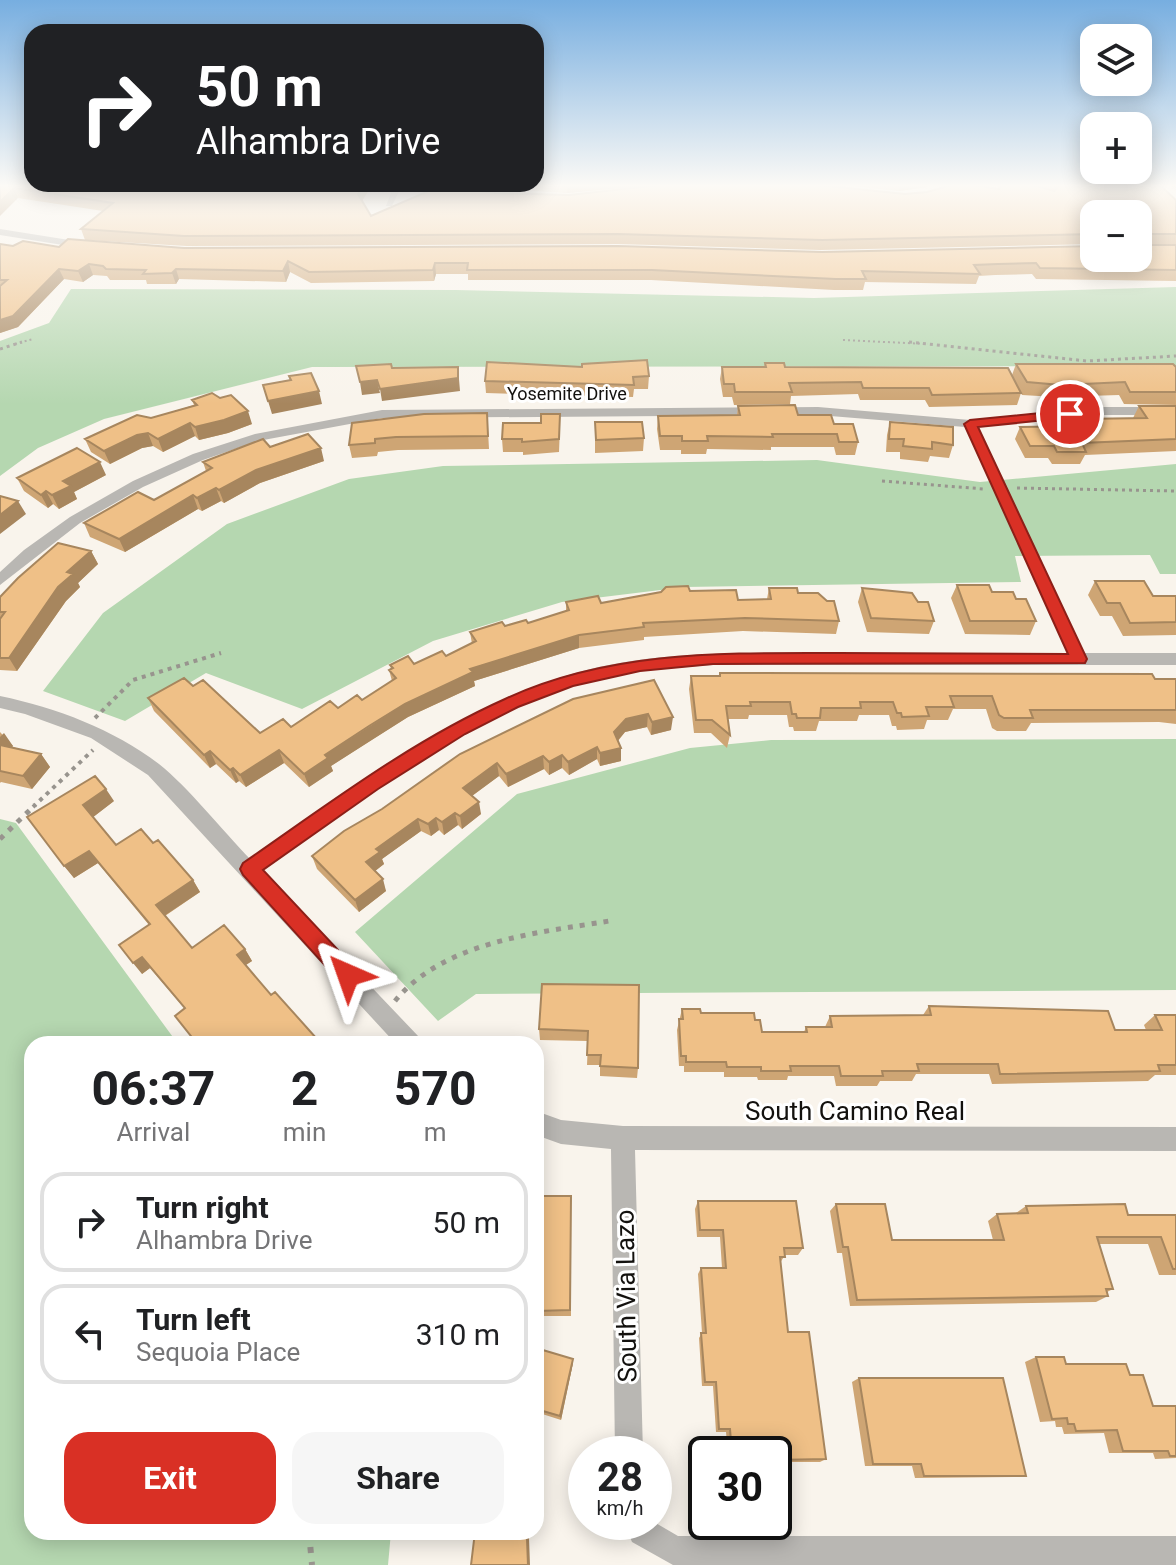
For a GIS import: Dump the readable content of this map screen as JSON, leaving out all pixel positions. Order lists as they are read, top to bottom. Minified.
{"streets":{"street":["Yosemite Drive","South Camino Real","South Via Lazo"]},"crossings":[["South Camino Real","South Via Lazo"]],"page":{"map_buttons":["+","−"],"turn":["50 m","Alhambra Drive"],"eta":["06:37","Arrival","2","min","570","m"],"list":[{"name":"Turn right","note":"Alhambra Drive","value":"50 m"},{"name":"Turn left","note":"Sequoia Place","value":"310 m"}],"buttons":["Exit","Share"],"speed":"28 km/h","limit":"30"}}
